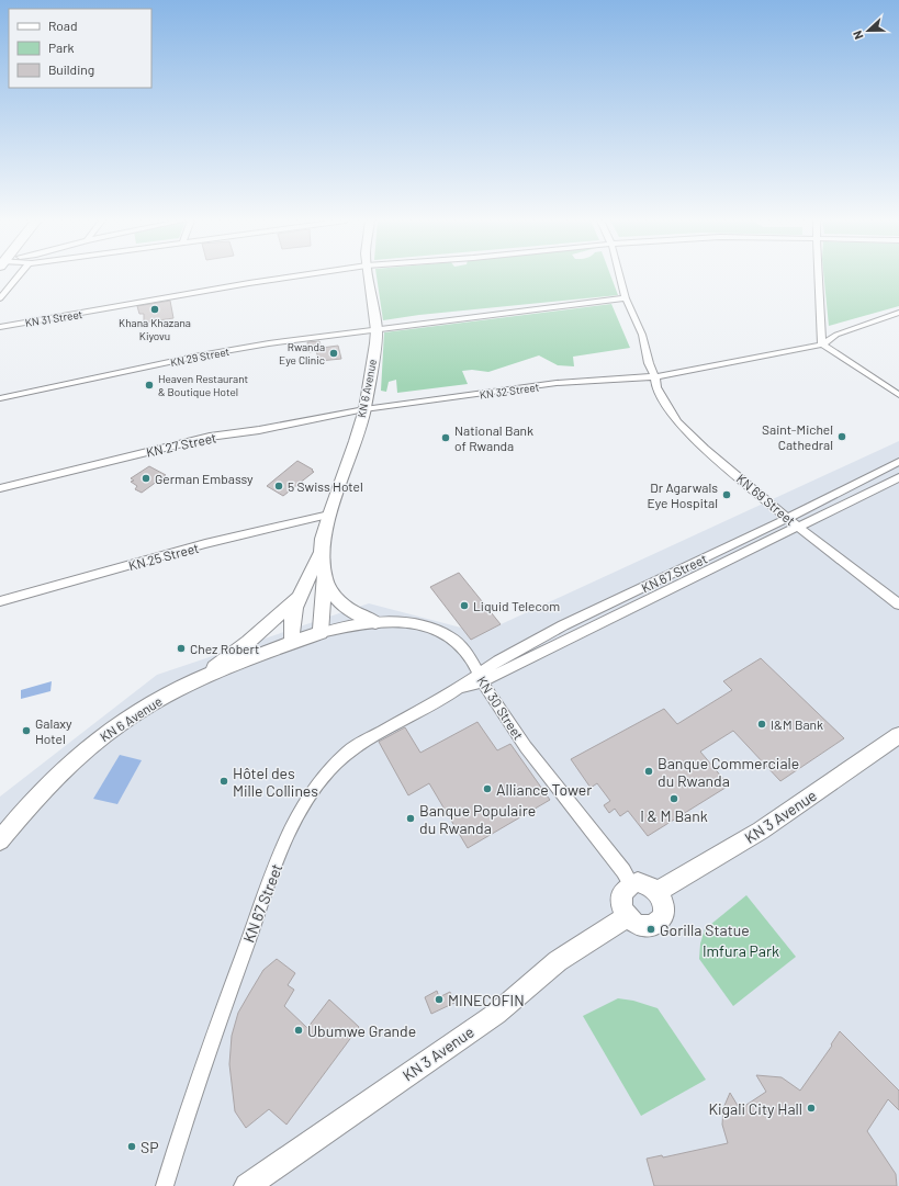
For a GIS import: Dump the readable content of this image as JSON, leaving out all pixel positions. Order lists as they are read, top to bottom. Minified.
{"streets":{"main road":["KN 6 Avenue","KN 3 Avenue"],"street":["KN 31 Street","KN 29 Street","KN 32 Street","KN 27 Street","KN 69 Street","KN 25 Street","KN 67 Street","KN 30 Street"]},"crossings":[["KN 29 Street","KN 6 Avenue"],["KN 29 Street","KN 69 Street"],["KN 6 Avenue","KN 32 Street"],["KN 6 Avenue","KN 27 Street"],["KN 6 Avenue","KN 25 Street"],["KN 6 Avenue","KN 30 Street"],["KN 32 Street","KN 27 Street"],["KN 32 Street","KN 69 Street"],["KN 69 Street","KN 67 Street"],["KN 67 Street","KN 30 Street"],["KN 30 Street","KN 3 Avenue"]],"parks":["Imfura Park"],"places":["Khana Khazana Kiyovu","Rwanda Eye Clinic","Heaven Restaurant & Boutique Hotel","Saint-Michel Cathedral","National Bank of Rwanda","German Embassy","5 Swiss Hotel","Dr Agarwals Eye Hospital","Liquid Telecom","Chez Robert","I&M Bank","Galaxy Hotel","Banque Commerciale du Rwanda","Hôtel des Mille Collines","Alliance Tower","I & M Bank","Banque Populaire du Rwanda","Gorilla Statue","MINECOFIN","Ubumwe Grande","Kigali City Hall","SP"],"legend":["Road","Park","Building"],"north":"left"}
